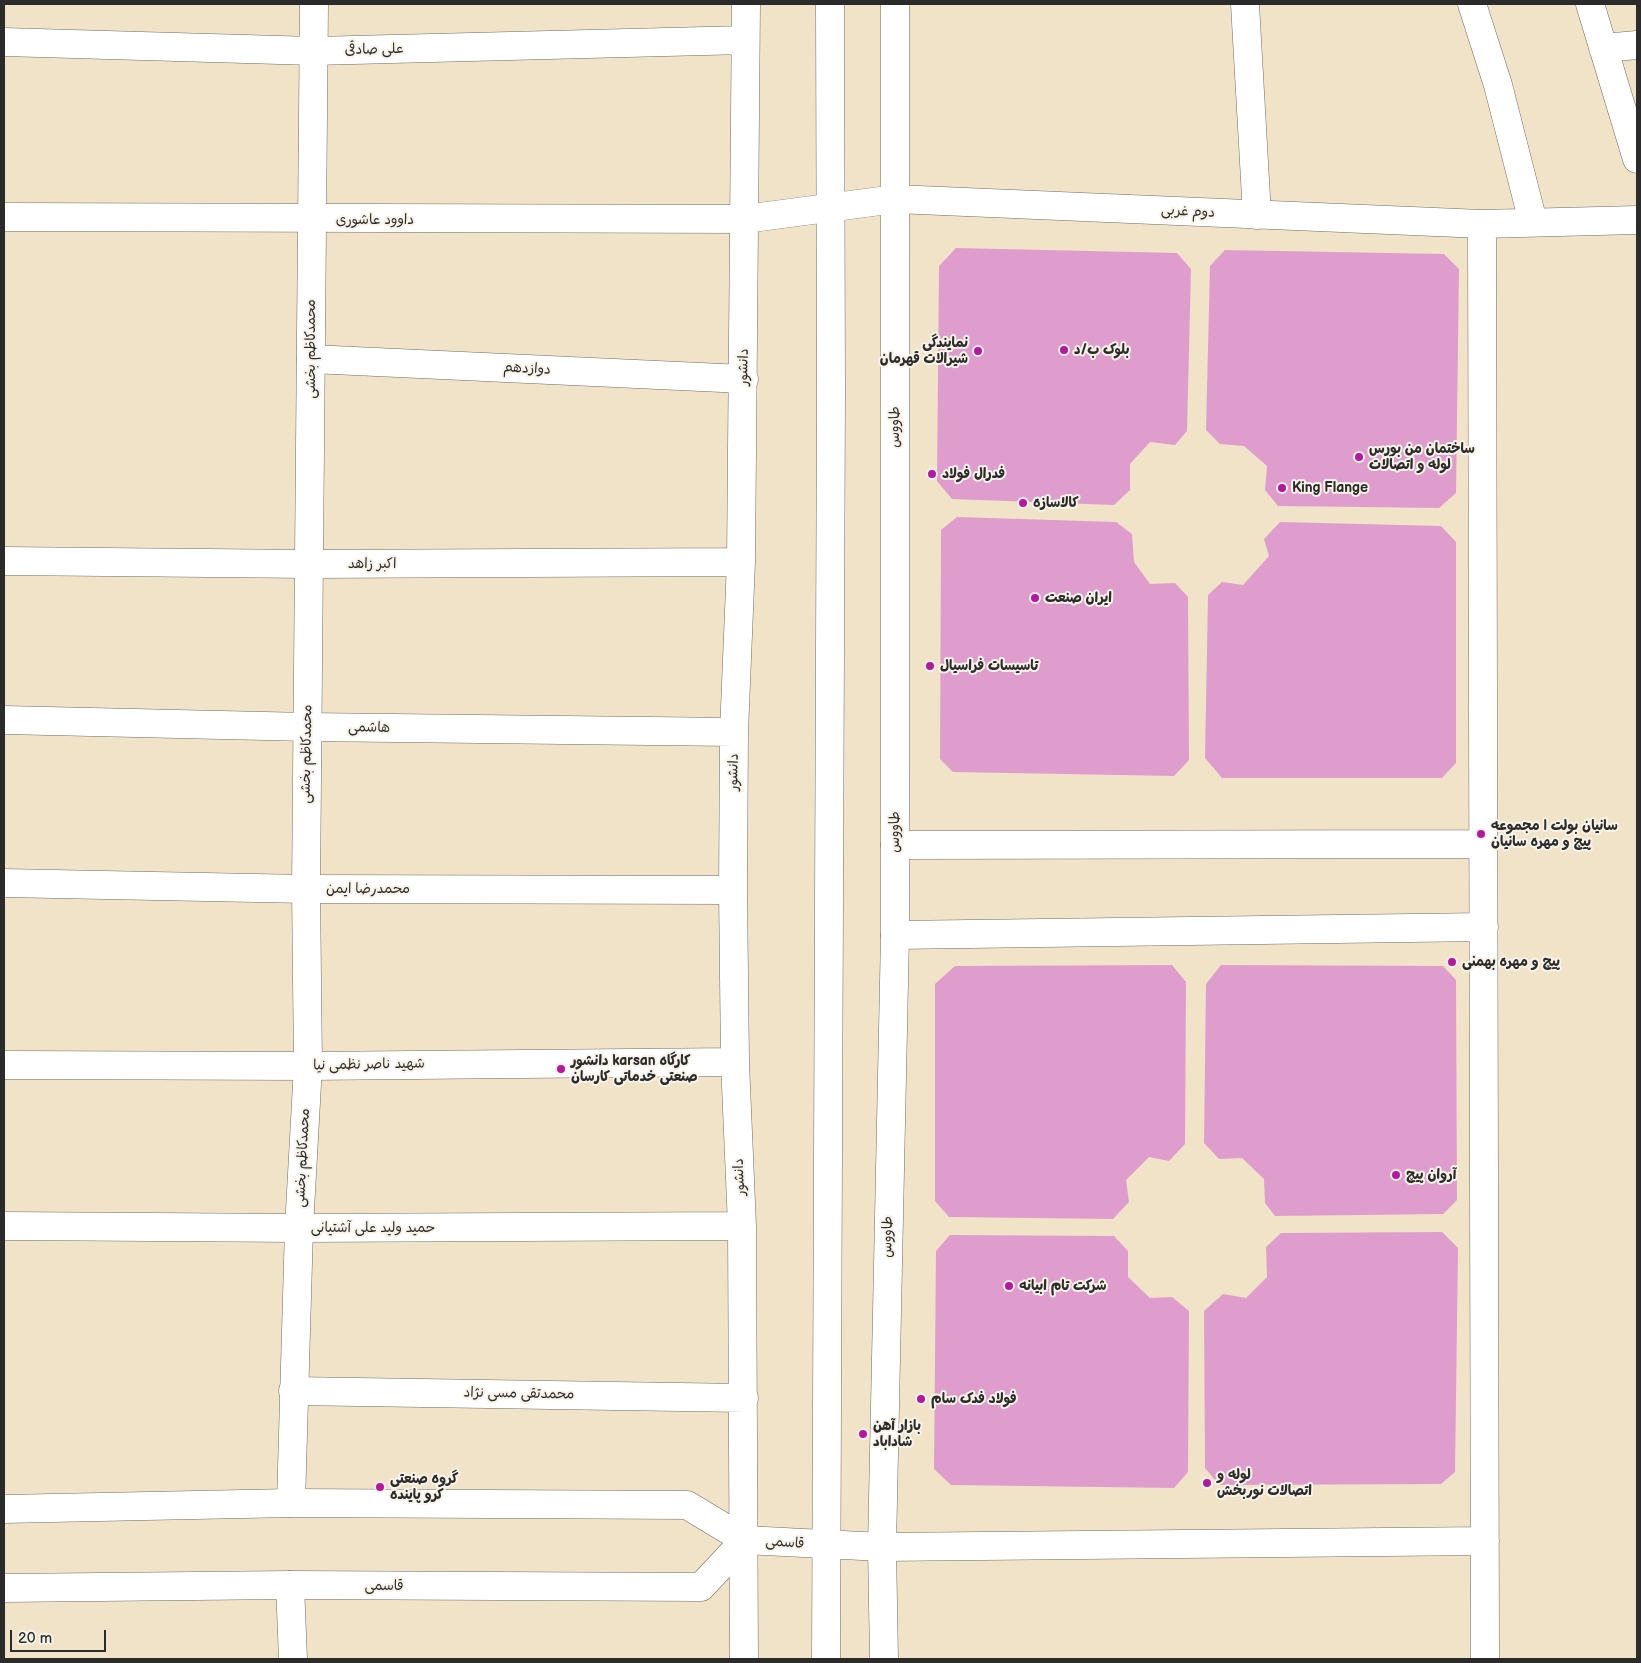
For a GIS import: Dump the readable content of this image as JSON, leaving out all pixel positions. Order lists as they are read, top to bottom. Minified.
{"streets":{"street":["علی صادقی","دوم غربی","داوود عاشوری","محمدکاظم بخشی","دانشور","دوازدهم","طاووس","اکبر زاهد","هاشمی","محمدرضا ایمن","شهید ناصر نظمی نیا","حمید ولید علی آشتیانی","محمدتقی مسی نژاد","قاسمی"]},"crossings":[["علی صادقی","محمدکاظم بخشی"],["علی صادقی","دانشور"],["دوم غربی","داوود عاشوری"],["دوم غربی","طاووس"],["داوود عاشوری","محمدکاظم بخشی"],["داوود عاشوری","دانشور"],["محمدکاظم بخشی","دوازدهم"],["محمدکاظم بخشی","اکبر زاهد"],["محمدکاظم بخشی","هاشمی"],["محمدکاظم بخشی","محمدرضا ایمن"],["محمدکاظم بخشی","شهید ناصر نظمی نیا"],["محمدکاظم بخشی","حمید ولید علی آشتیانی"],["محمدکاظم بخشی","محمدتقی مسی نژاد"],["محمدکاظم بخشی","قاسمی"],["دانشور","دوازدهم"],["دانشور","اکبر زاهد"],["دانشور","هاشمی"],["دانشور","محمدرضا ایمن"],["دانشور","شهید ناصر نظمی نیا"],["دانشور","حمید ولید علی آشتیانی"],["دانشور","محمدتقی مسی نژاد"],["دانشور","قاسمی"],["طاووس","قاسمی"]],"places":["بلوک ب/د","نمایندگی شیرالات قهرمان","ساختمان من بورس لوله و اتصالات","فدرال فولاد","King Flange","کالاسازه","ايران صنعت","تاسیسات فراسیال","سانیان بولت | مجموعه پیچ و مهره سانیان","پیچ و مهره بهمنی","دانشور karsan کارگاه صنعتی خدماتی کارسان","آروان پیچ","شرکت تام ابیانه","فولاد فدک سام","بازار آهن شاداباد","لوله و اتصالات نوربخش","گروه صنعتی کرو پاینده"],"scale_bar":"20 m"}
